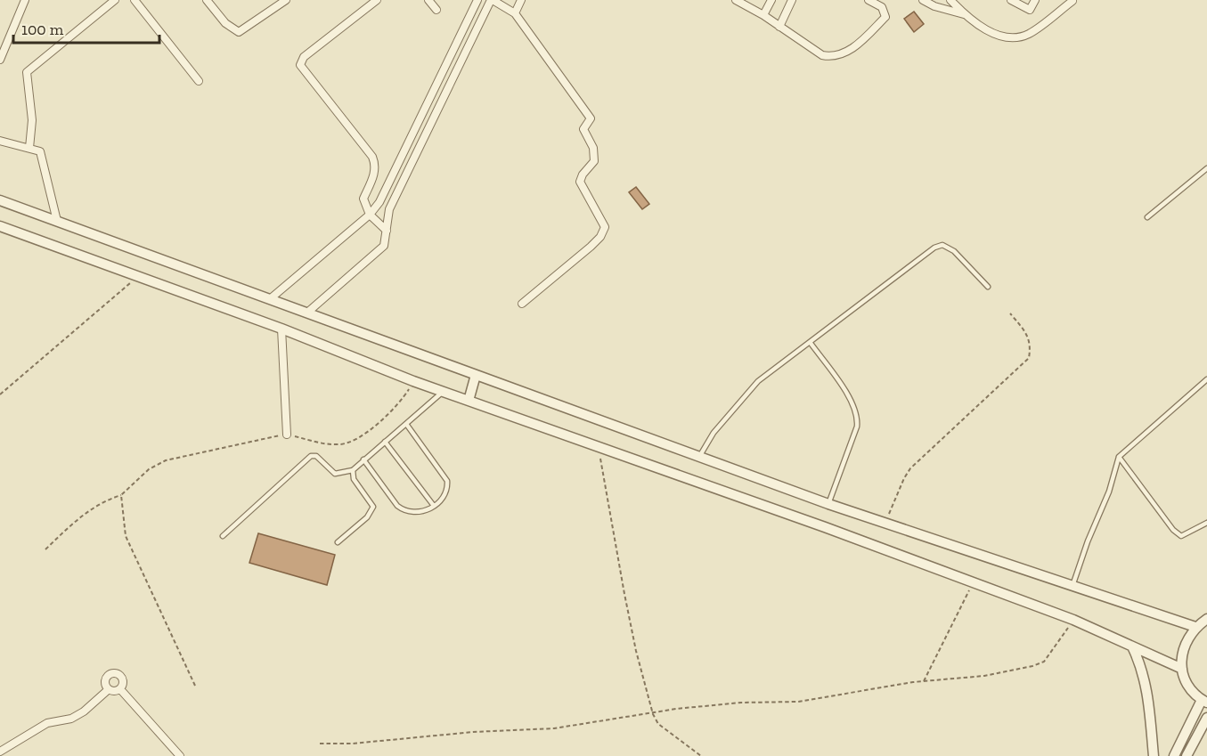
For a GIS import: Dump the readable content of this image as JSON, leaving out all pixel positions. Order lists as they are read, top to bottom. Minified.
{"scale_bar":"100 m"}
